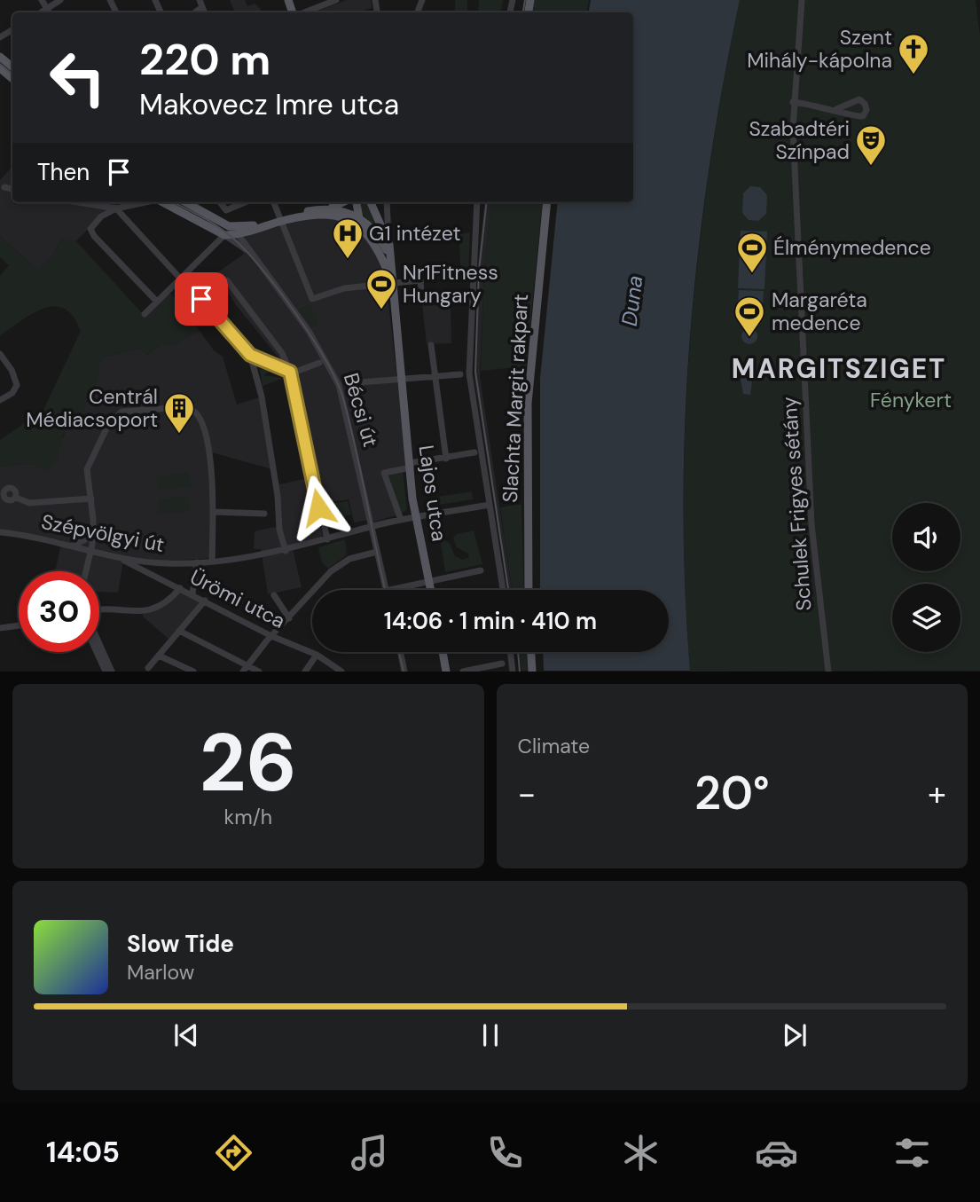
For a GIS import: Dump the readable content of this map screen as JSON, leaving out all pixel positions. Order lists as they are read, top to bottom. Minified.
{"streets":{"main road":["Slachta Margit rakpart","Bécsi út","Lajos utca"],"street":["Schulek Frigyes sétány","Szépvölgyi út","Ürömi utca"]},"crossings":[["Bécsi út","Szépvölgyi út"],["Lajos utca","Szépvölgyi út"],["Szépvölgyi út","Ürömi utca"]],"districts":["MARGITSZIGET"],"water":["Duna"],"parks":["Fénykert"],"places":{"church":["Szent Mihály-kápolna"],"theatre":["Szabadtéri Színpad"],"hospital":["G1 intézet"],"sports":["Élménymedence","Nr1Fitness Hungary","Margaréta medence"],"building":["Centrál Médiacsoport"]},"page":{"turn":["220 m","Makovecz Imre utca"],"then":"Then","limit":"30","trip":"14:06 · 1 min · 410 m","tile":[["26","km/h"],"Climate"],"heat":["−","20°","+"],"song":["Slow Tide","Marlow"],"tabs":"14:05"}}
